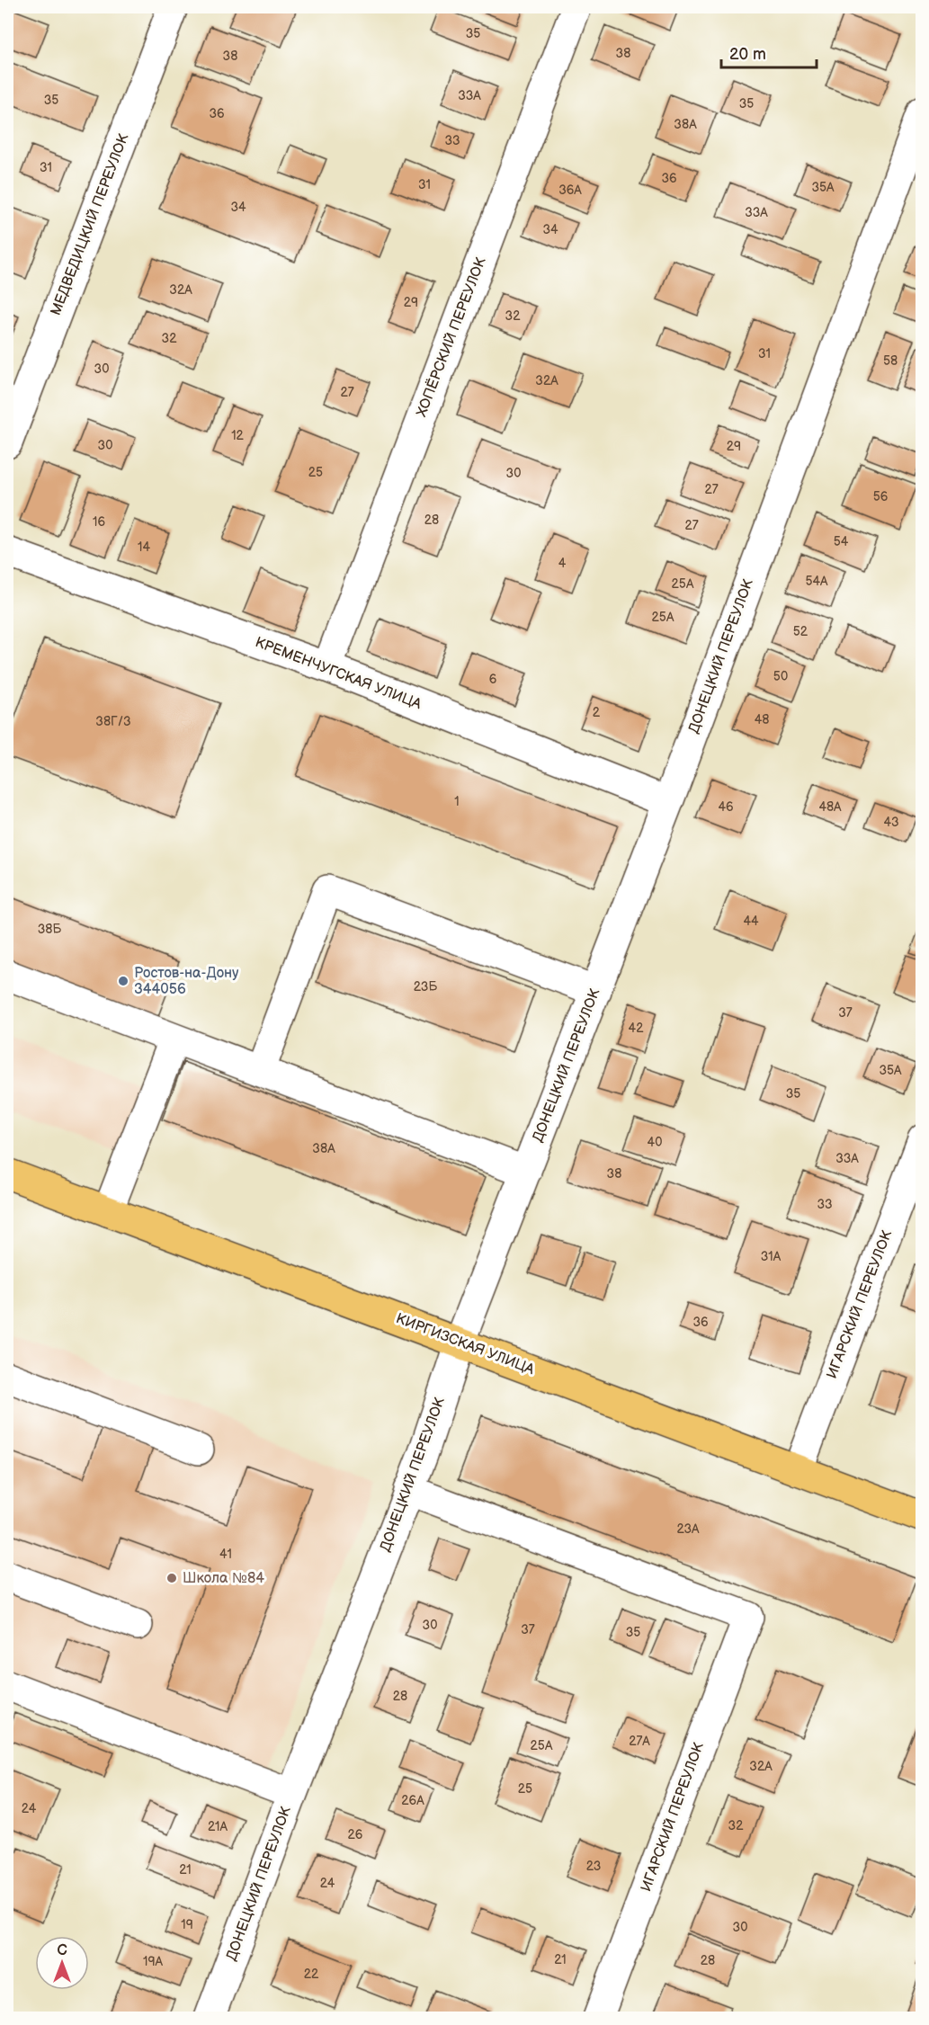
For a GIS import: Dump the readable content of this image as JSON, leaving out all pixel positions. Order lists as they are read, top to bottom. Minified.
{"streets":{"main road":["КИРГИЗСКАЯ УЛИЦА"],"street":["МЕДВЕДИЦКИЙ ПЕРЕУЛОК","ХОПЁРСКИЙ ПЕРЕУЛОК","ДОНЕЦКИЙ ПЕРЕУЛОК","КРЕМЕНЧУГСКАЯ УЛИЦА","ИГАРСКИЙ ПЕРЕУЛОК"]},"crossings":[["ХОПЁРСКИЙ ПЕРЕУЛОК","КРЕМЕНЧУГСКАЯ УЛИЦА"],["ДОНЕЦКИЙ ПЕРЕУЛОК","КРЕМЕНЧУГСКАЯ УЛИЦА"],["ДОНЕЦКИЙ ПЕРЕУЛОК","ИГАРСКИЙ ПЕРЕУЛОК"],["ДОНЕЦКИЙ ПЕРЕУЛОК","КИРГИЗСКАЯ УЛИЦА"],["ИГАРСКИЙ ПЕРЕУЛОК","КИРГИЗСКАЯ УЛИЦА"]],"places":["Ростов-на-Дону 344056","Школа №84"],"house_numbers":["35","38","38","33А","35","35","36","38А","33","31","36","31","35А","36А","34","33А","34","32А","29","32","32","31","58","30","32А","27","12","30","29","25","30","27","56","28","16","27","54","14","4","54А","25А","25А","52","50","6","2","48","38Г/3","1","46","48А","43","44","38Б","23Б","37","42","35А","35","40","38А","33А","38","33","31А","36","23А","41","30","37","35","28","27А","25А","32А","25","26А","24","32","21А","26","23","21","24","19","30","21","28","19А","22"],"scale_bar":"20 m","north":"top"}
